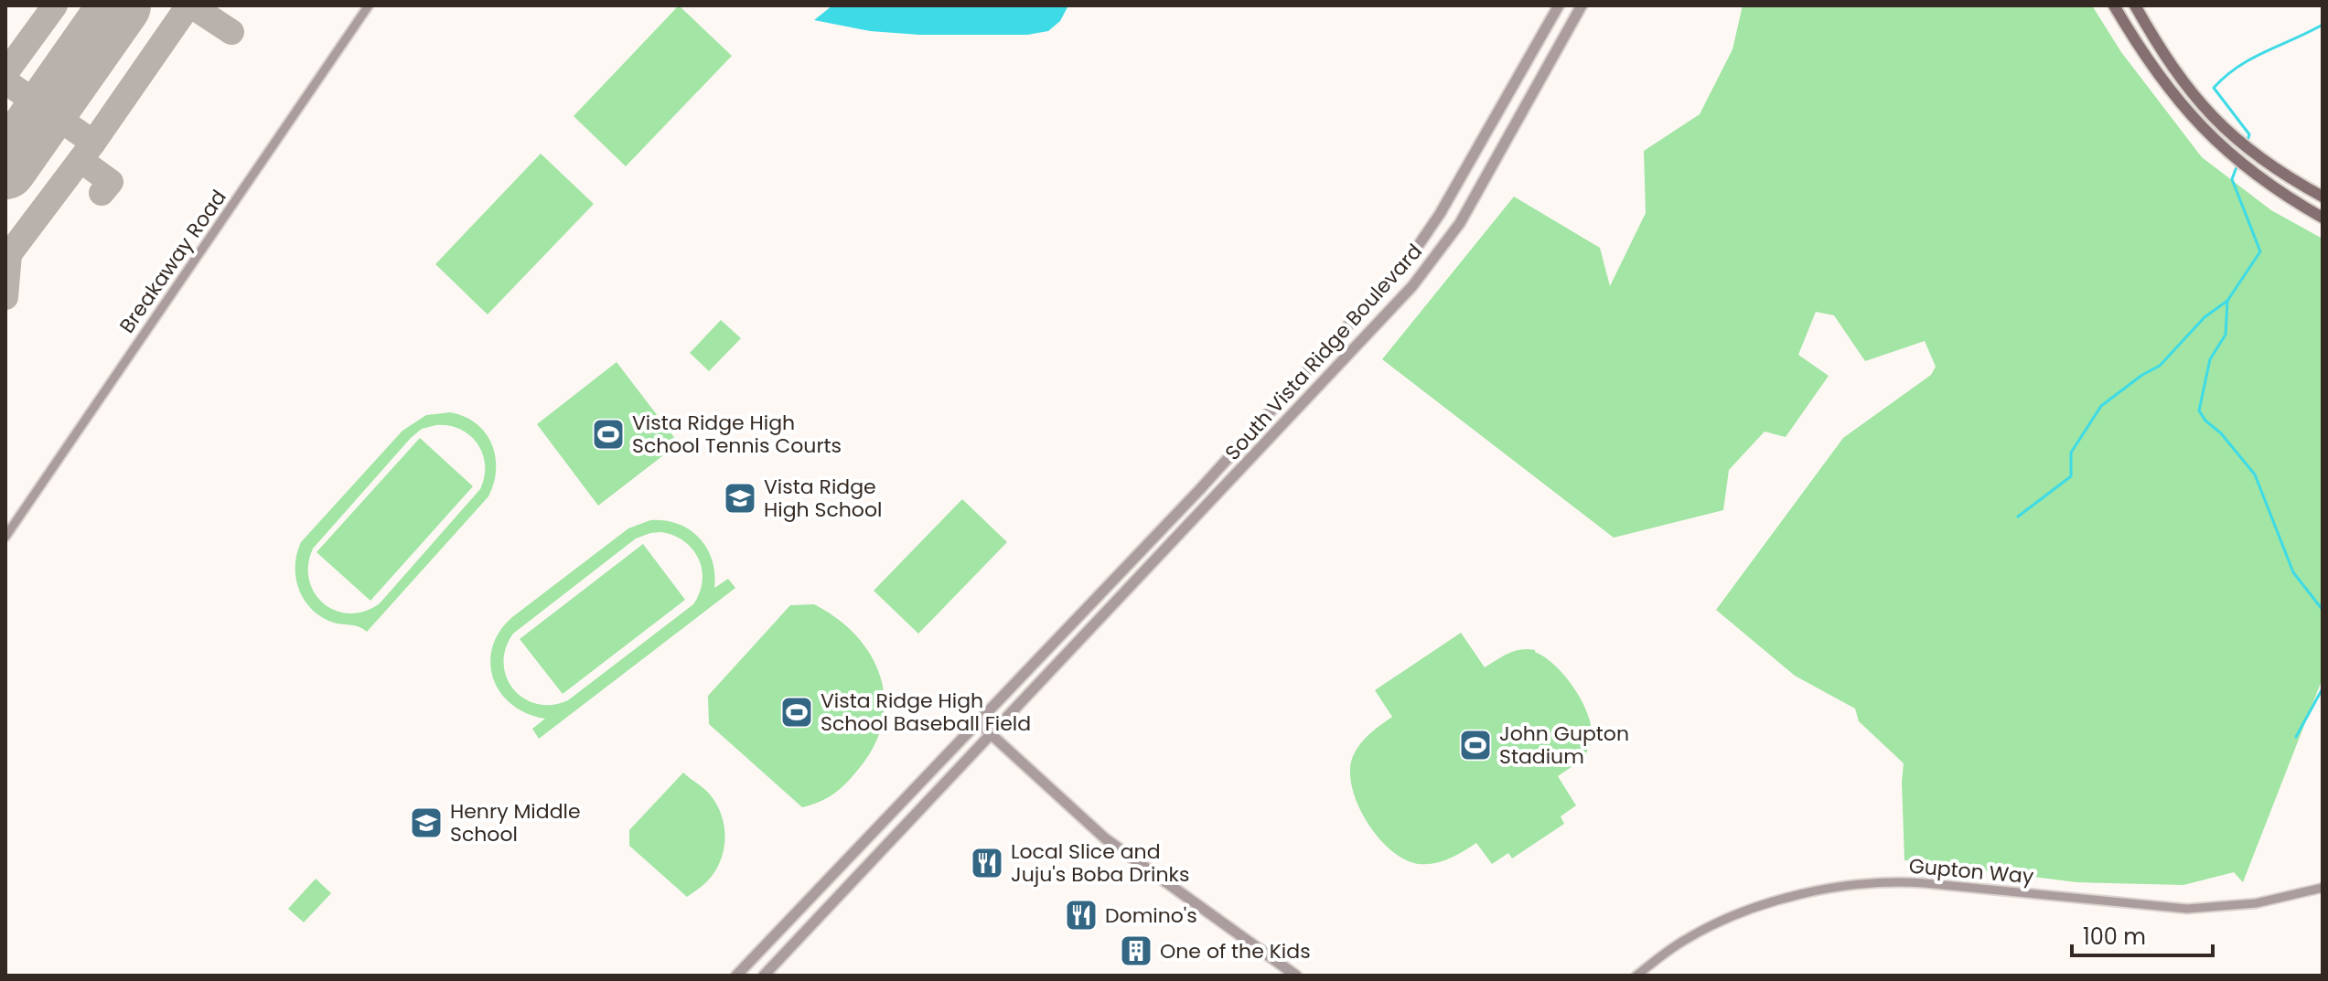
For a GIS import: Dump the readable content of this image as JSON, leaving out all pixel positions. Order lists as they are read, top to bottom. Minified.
{"streets":{"street":["Breakaway Road","South Vista Ridge Boulevard","Gupton Way"]},"places":{"sports":["Vista Ridge High School Tennis Courts","Vista Ridge High School Baseball Field","John Gupton Stadium"],"school or university":["Vista Ridge High School","Henry Middle School"],"restaurant":["Local Slice and Juju's Boba Drinks","Domino's"],"building":["One of the Kids"]},"scale_bar":"100 m"}
